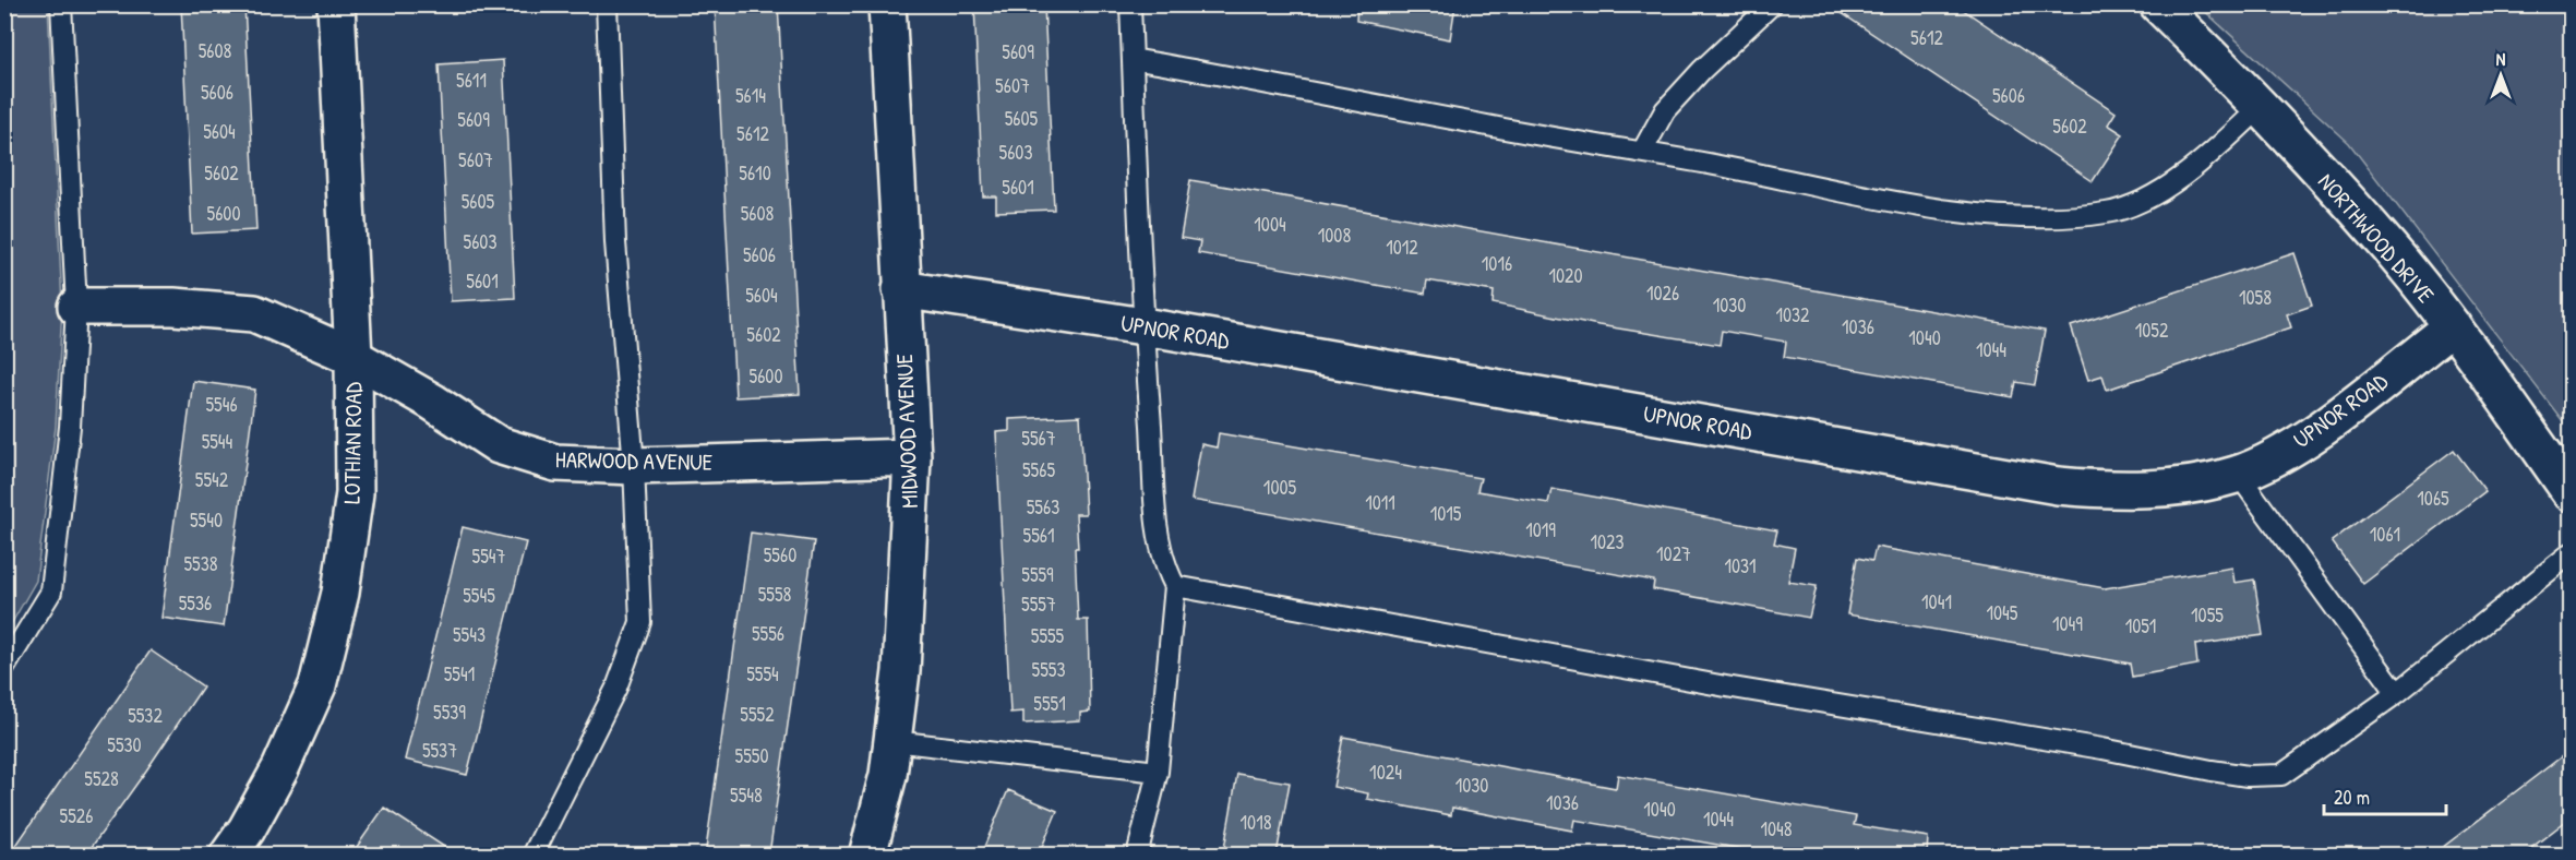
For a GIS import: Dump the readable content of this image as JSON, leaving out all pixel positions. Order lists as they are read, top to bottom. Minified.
{"streets":{"street":["NORTHWOOD DRIVE","UPNOR ROAD","MIDWOOD AVENUE","LOTHIAN ROAD","HARWOOD AVENUE"]},"crossings":[["NORTHWOOD DRIVE","UPNOR ROAD"],["UPNOR ROAD","MIDWOOD AVENUE"],["MIDWOOD AVENUE","HARWOOD AVENUE"],["LOTHIAN ROAD","HARWOOD AVENUE"]],"house_numbers":["5612","5608","5609","5611","5607","5606","5614","5606","5605","5609","5602","5604","5612","5603","5607","5602","5610","5601","5605","5600","5608","1004","1008","5603","1012","5606","1016","1020","5601","1026","5604","1058","1030","1032","1036","1052","5602","1040","1044","5600","5546","5567","5544","5565","5542","1005","1065","1011","5563","1015","5540","1019","1061","5561","1023","1027","5560","5547","5538","1031","5559","5558","5545","1041","5536","5557","1045","1055","1049","1051","5556","5543","5555","5553","5541","5554","5551","5539","5552","5532","5530","5537","5550","1024","5528","1030","5548","1036","1040","5526","1044","1018","1048"],"scale_bar":"20 m","north":"top"}
